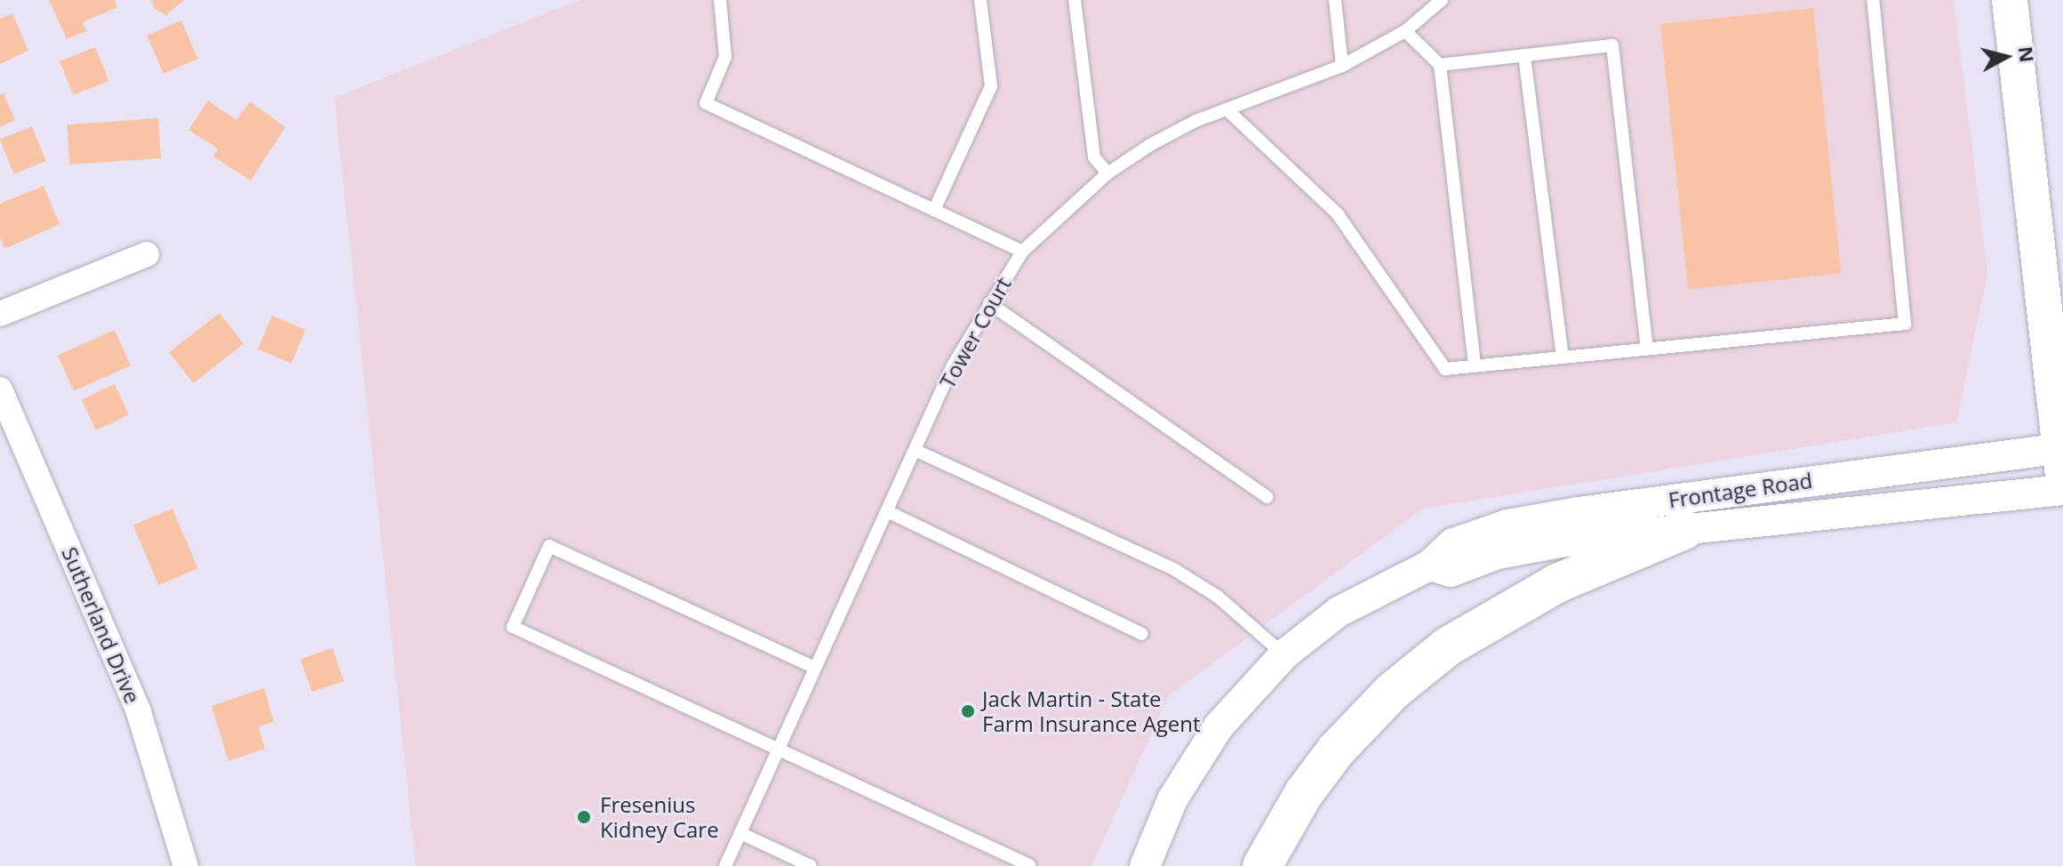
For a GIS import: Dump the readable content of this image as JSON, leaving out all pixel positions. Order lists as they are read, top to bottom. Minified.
{"streets":{"street":["Frontage Road","Sutherland Drive"],"lane":["Tower Court"]},"places":["Jack Martin - State Farm Insurance Agent","Fresenius Kidney Care"],"north":"right"}
